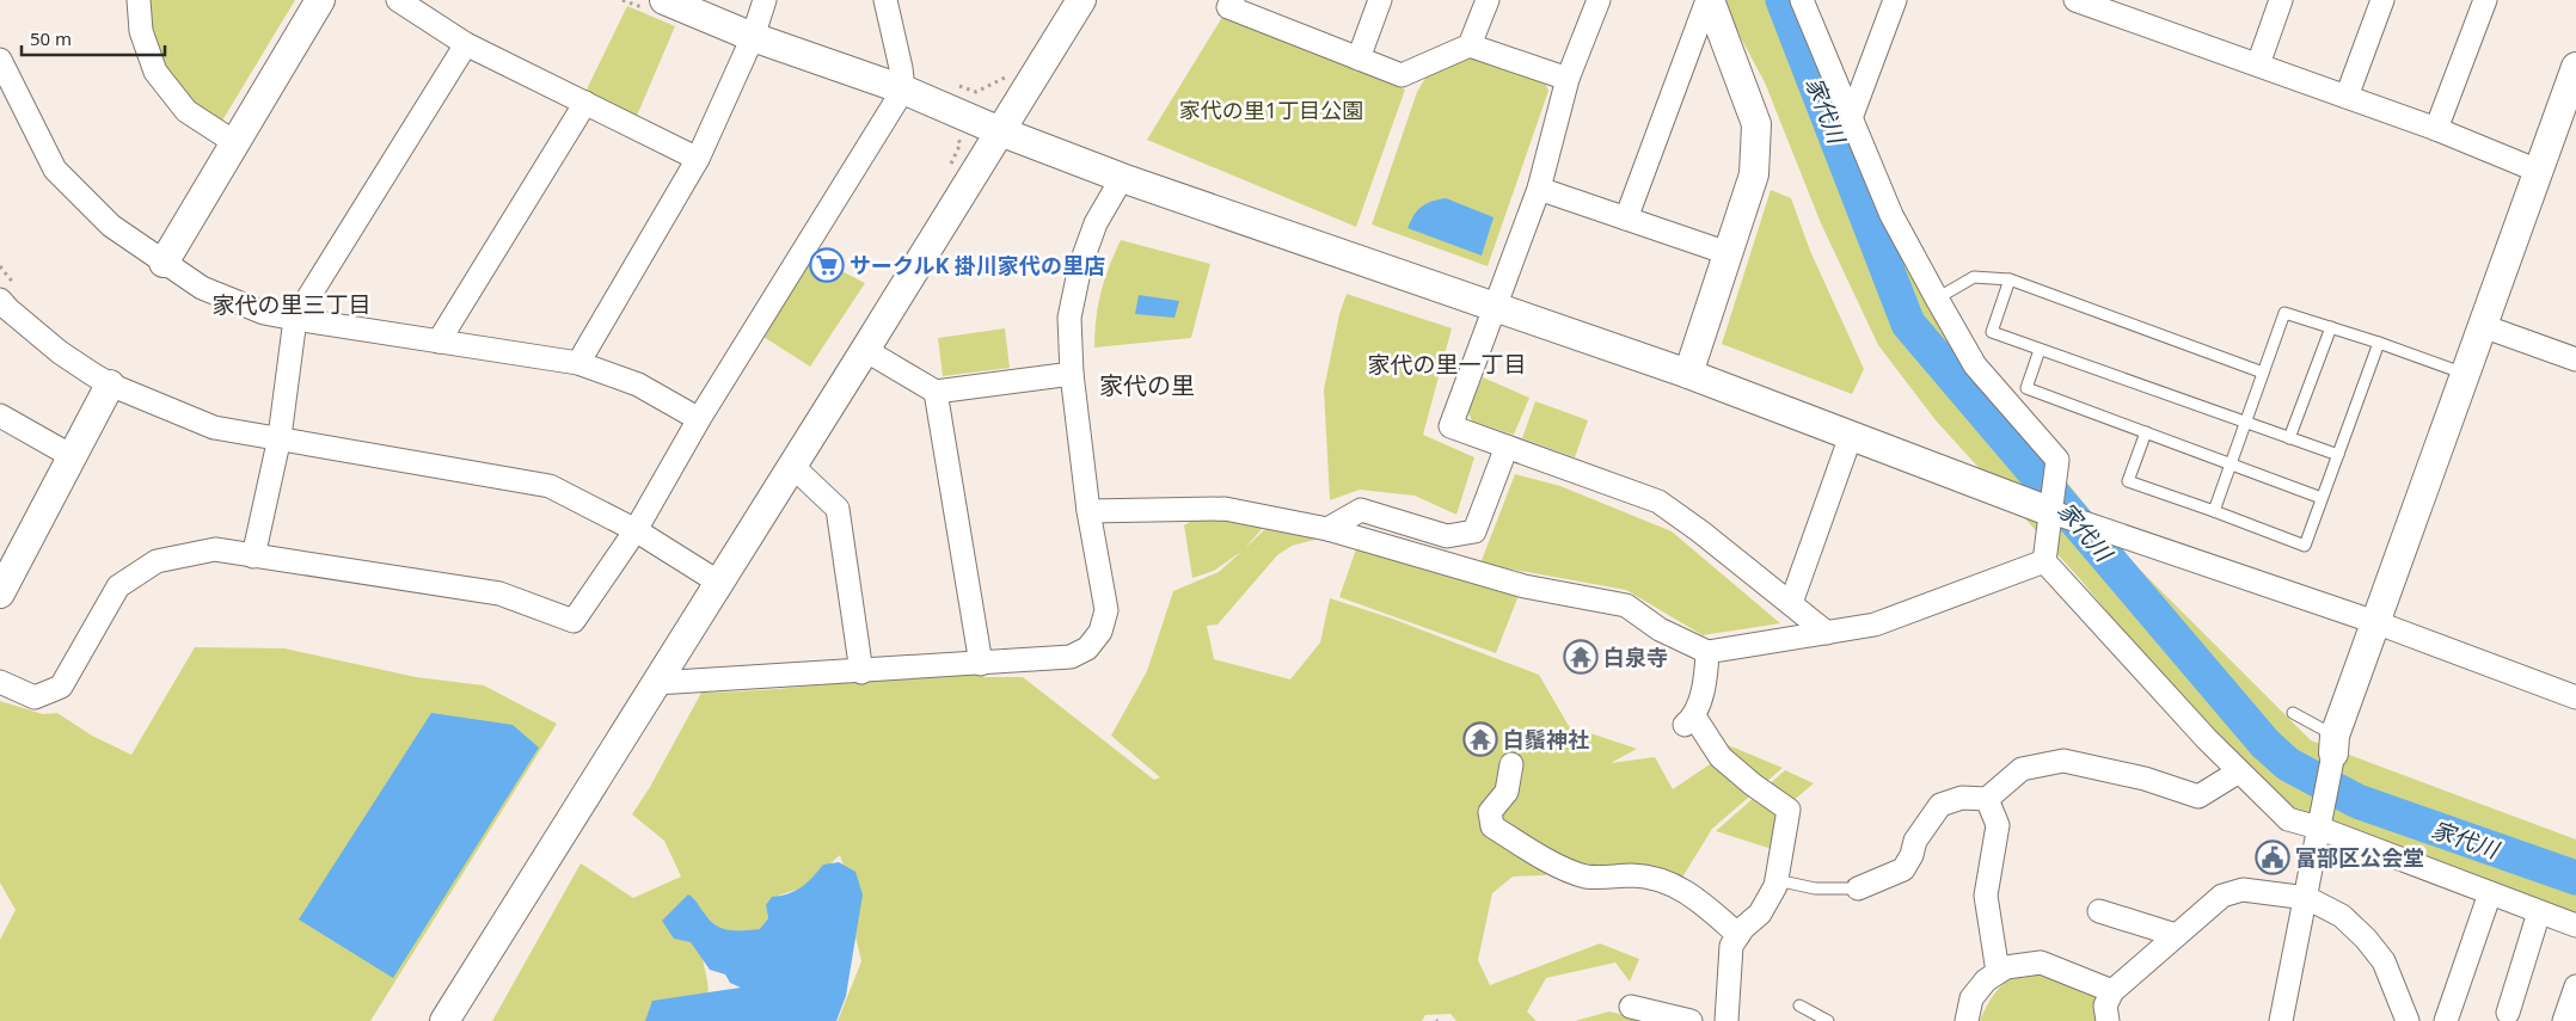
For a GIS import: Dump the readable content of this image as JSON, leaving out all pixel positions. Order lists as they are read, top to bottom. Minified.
{"districts":["家代の里三丁目","家代の里一丁目","家代の里"],"water":["家代川"],"parks":["家代の里1丁目公園"],"places":{"supermarket":["サークルK 掛川家代の里店"],"temple":["白泉寺","白鬚神社"],"public building":["富部区公会堂"]},"scale_bar":"50 m"}
